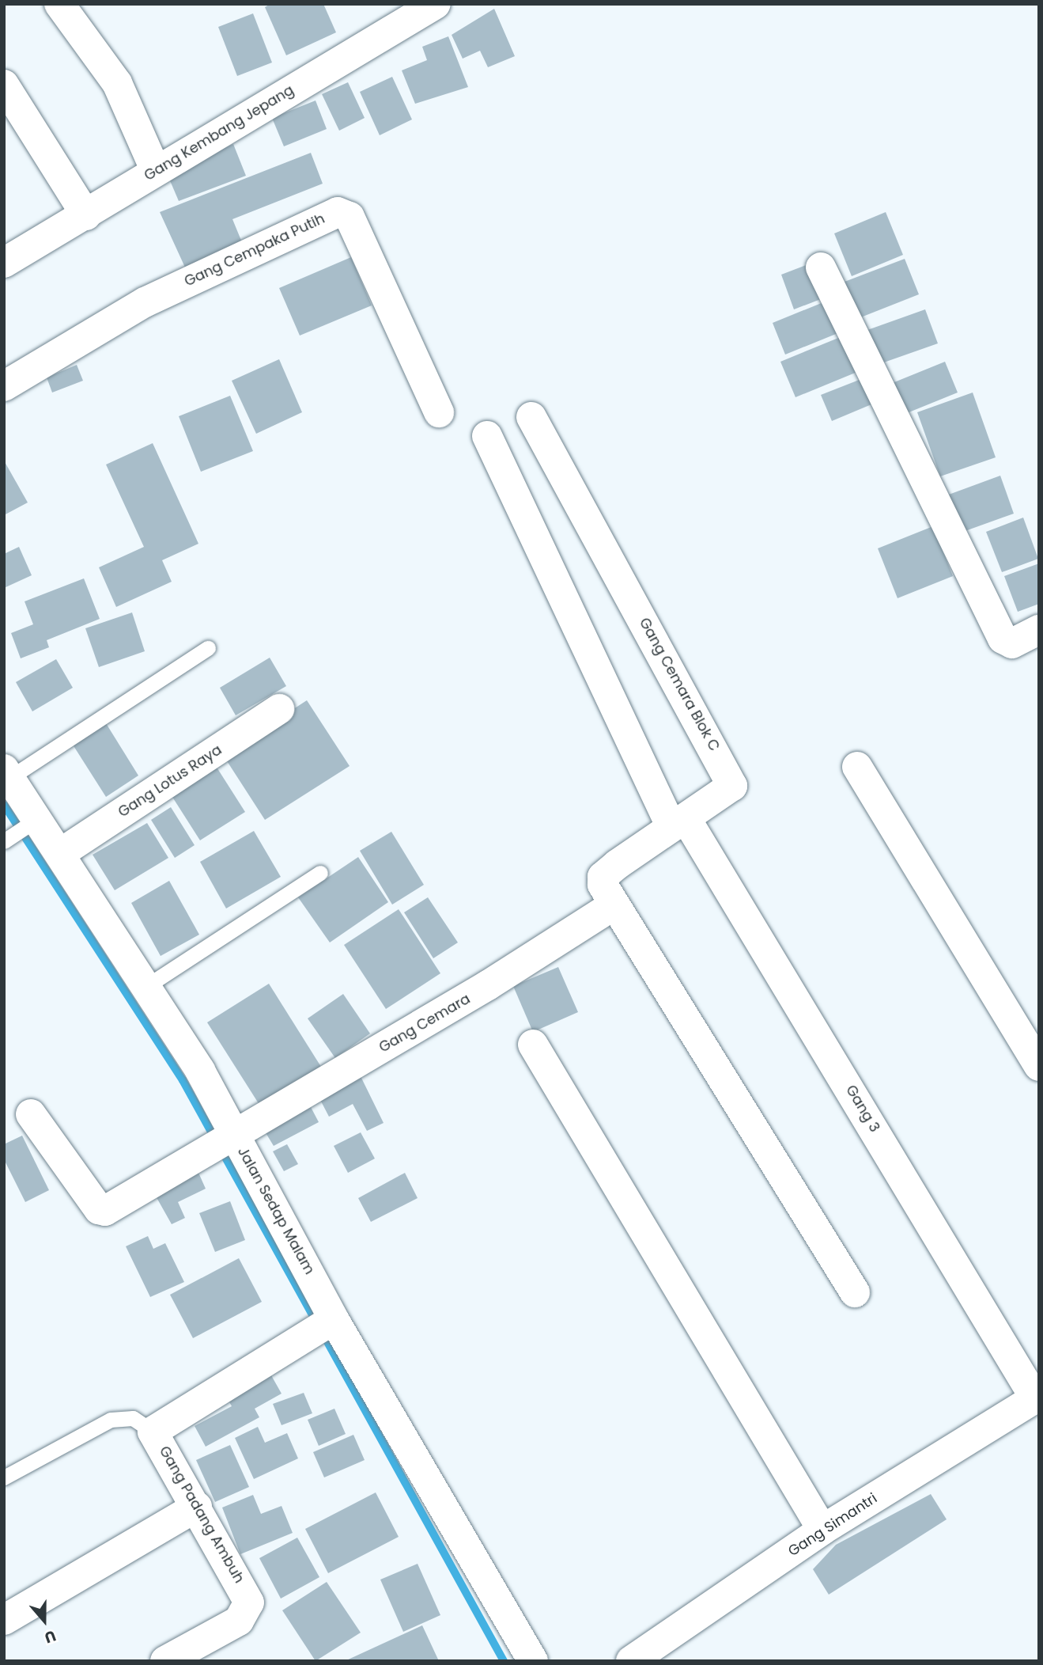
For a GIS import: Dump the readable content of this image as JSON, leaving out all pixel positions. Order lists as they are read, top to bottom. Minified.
{"streets":{"street":["Gang Kembang Jepang","Gang Cempaka Putih","Gang Cemara Blok C","Gang Lotus Raya","Gang Cemara","Gang 3","Jalan Sedap Malam","Gang Padang Ambuh","Gang Simantri"]},"crossings":[["Gang Cemara Blok C","Gang Cemara"],["Gang Cemara Blok C","Gang 3"],["Gang Lotus Raya","Jalan Sedap Malam"],["Gang Cemara","Jalan Sedap Malam"],["Gang 3","Gang Simantri"],["Jalan Sedap Malam","Gang Padang Ambuh"]],"north":"bottom"}
